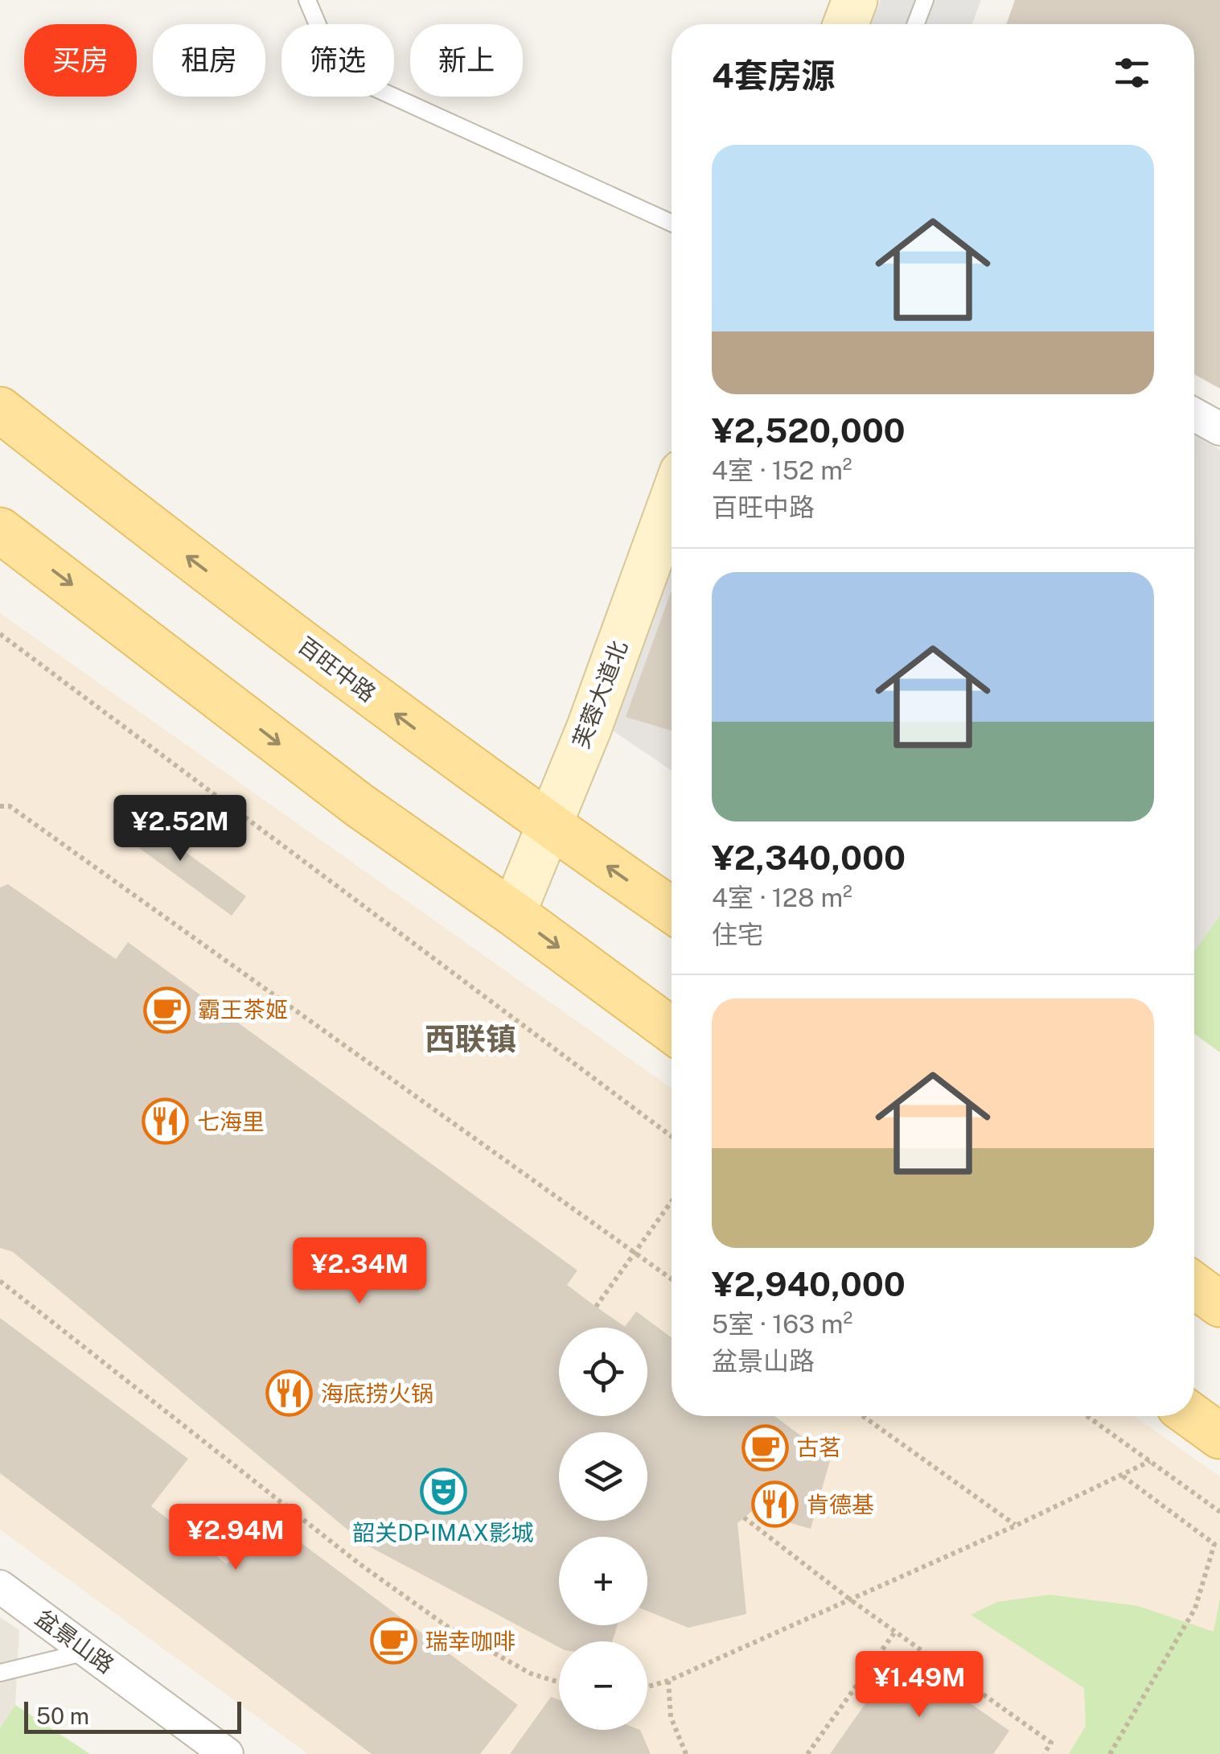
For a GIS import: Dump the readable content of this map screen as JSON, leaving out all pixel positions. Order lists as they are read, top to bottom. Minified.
{"streets":{"main road":["百旺中路","芙蓉大道北"],"street":["盆景山路"]},"crossings":[["百旺中路","芙蓉大道北"]],"districts":["西联镇"],"places":{"cafe":["霸王茶姬","古茗","瑞幸咖啡"],"restaurant":["七海里","海底捞火锅","肯德基"],"theatre":["韶关DP·IMAX影城"]},"scale_bar":"50 m","page":{"chip":["买房","租房","筛选","新上"],"heading":"4套房源","list":[{"name":"¥2,520,000","note":"4室 · 152 m² · 百旺中路"},{"name":"¥2,340,000","note":"4室 · 128 m² · 住宅"},{"name":"¥2,940,000","note":"5室 · 163 m² · 盆景山路"}],"price":["¥2.52M","¥2.34M","¥2.94M","¥1.49M"],"map_buttons":["+","−"],"scale":"50 m"}}
